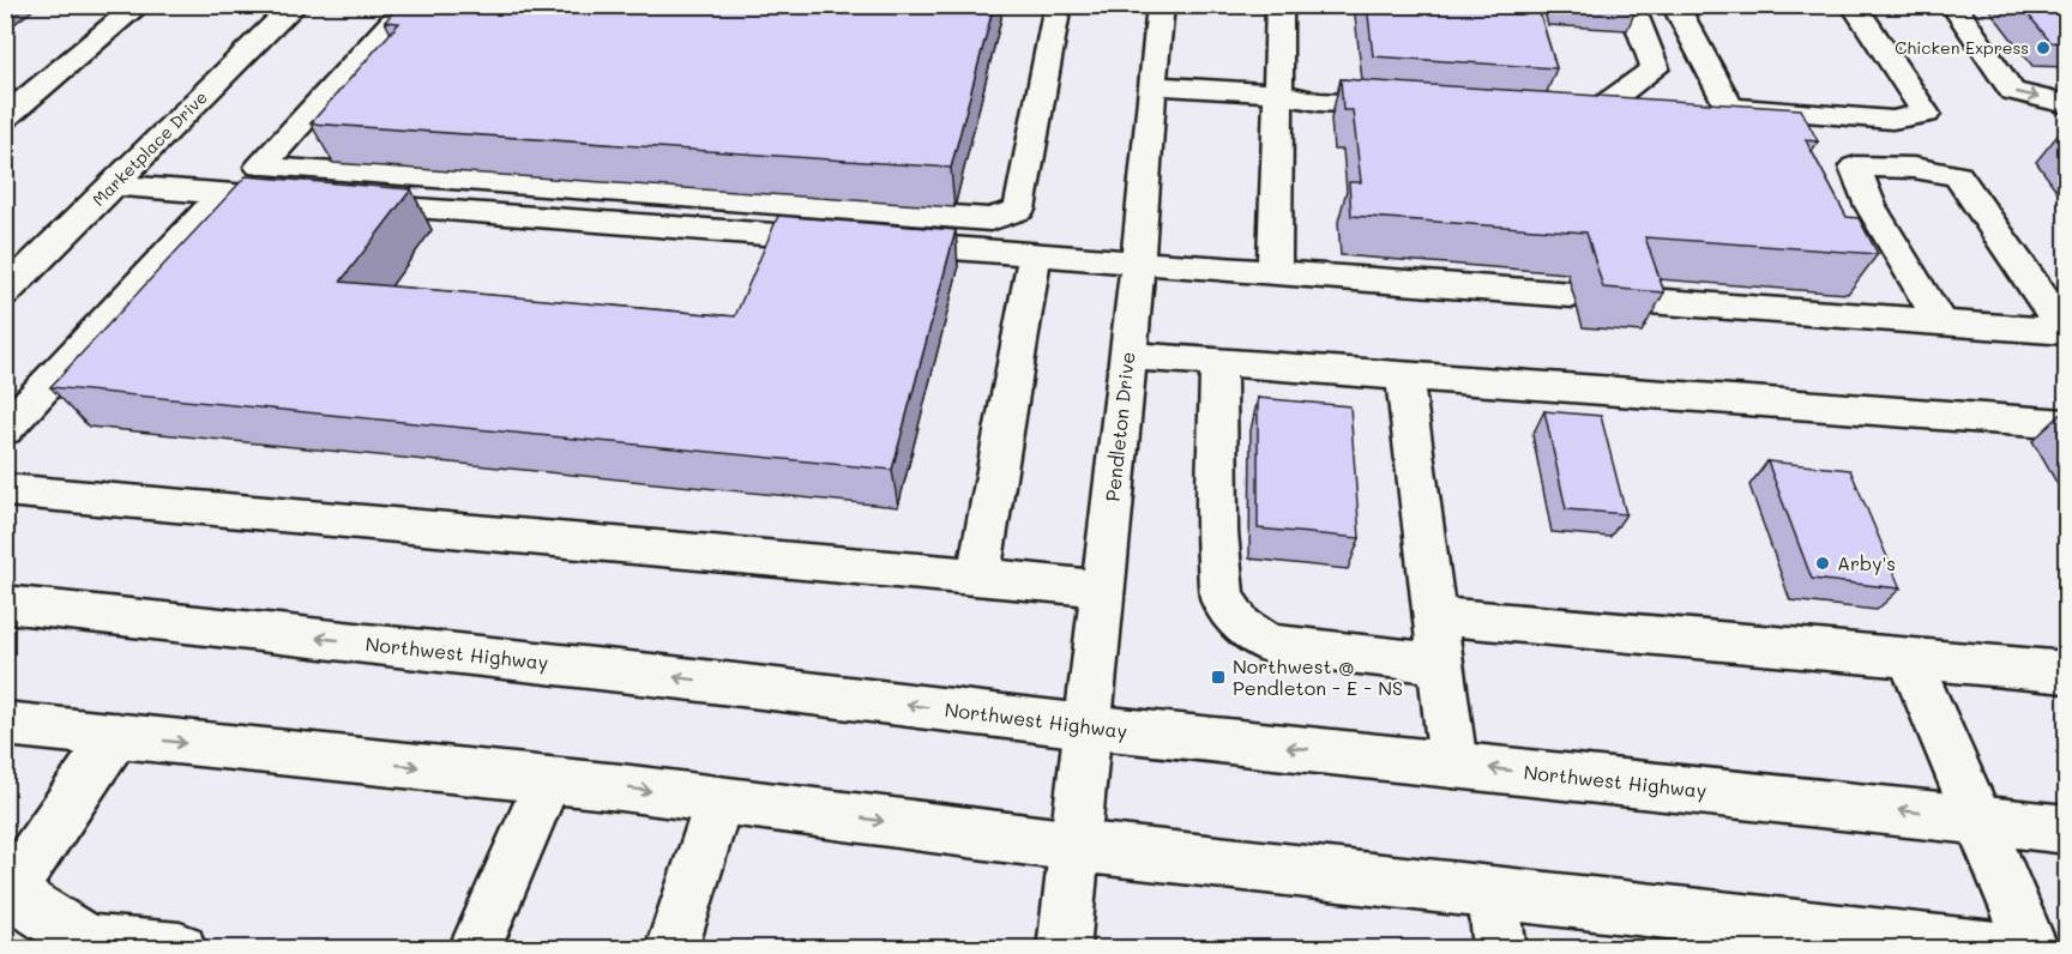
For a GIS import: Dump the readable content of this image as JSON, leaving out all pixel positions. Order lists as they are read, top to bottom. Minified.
{"streets":{"main road":["Marketplace Drive","Pendleton Drive","Northwest Highway"]},"crossings":[["Pendleton Drive","Northwest Highway"]],"places":{"other":["Chicken Express","Arby's"],"transit":["Northwest @ Pendleton - E - NS"]}}
